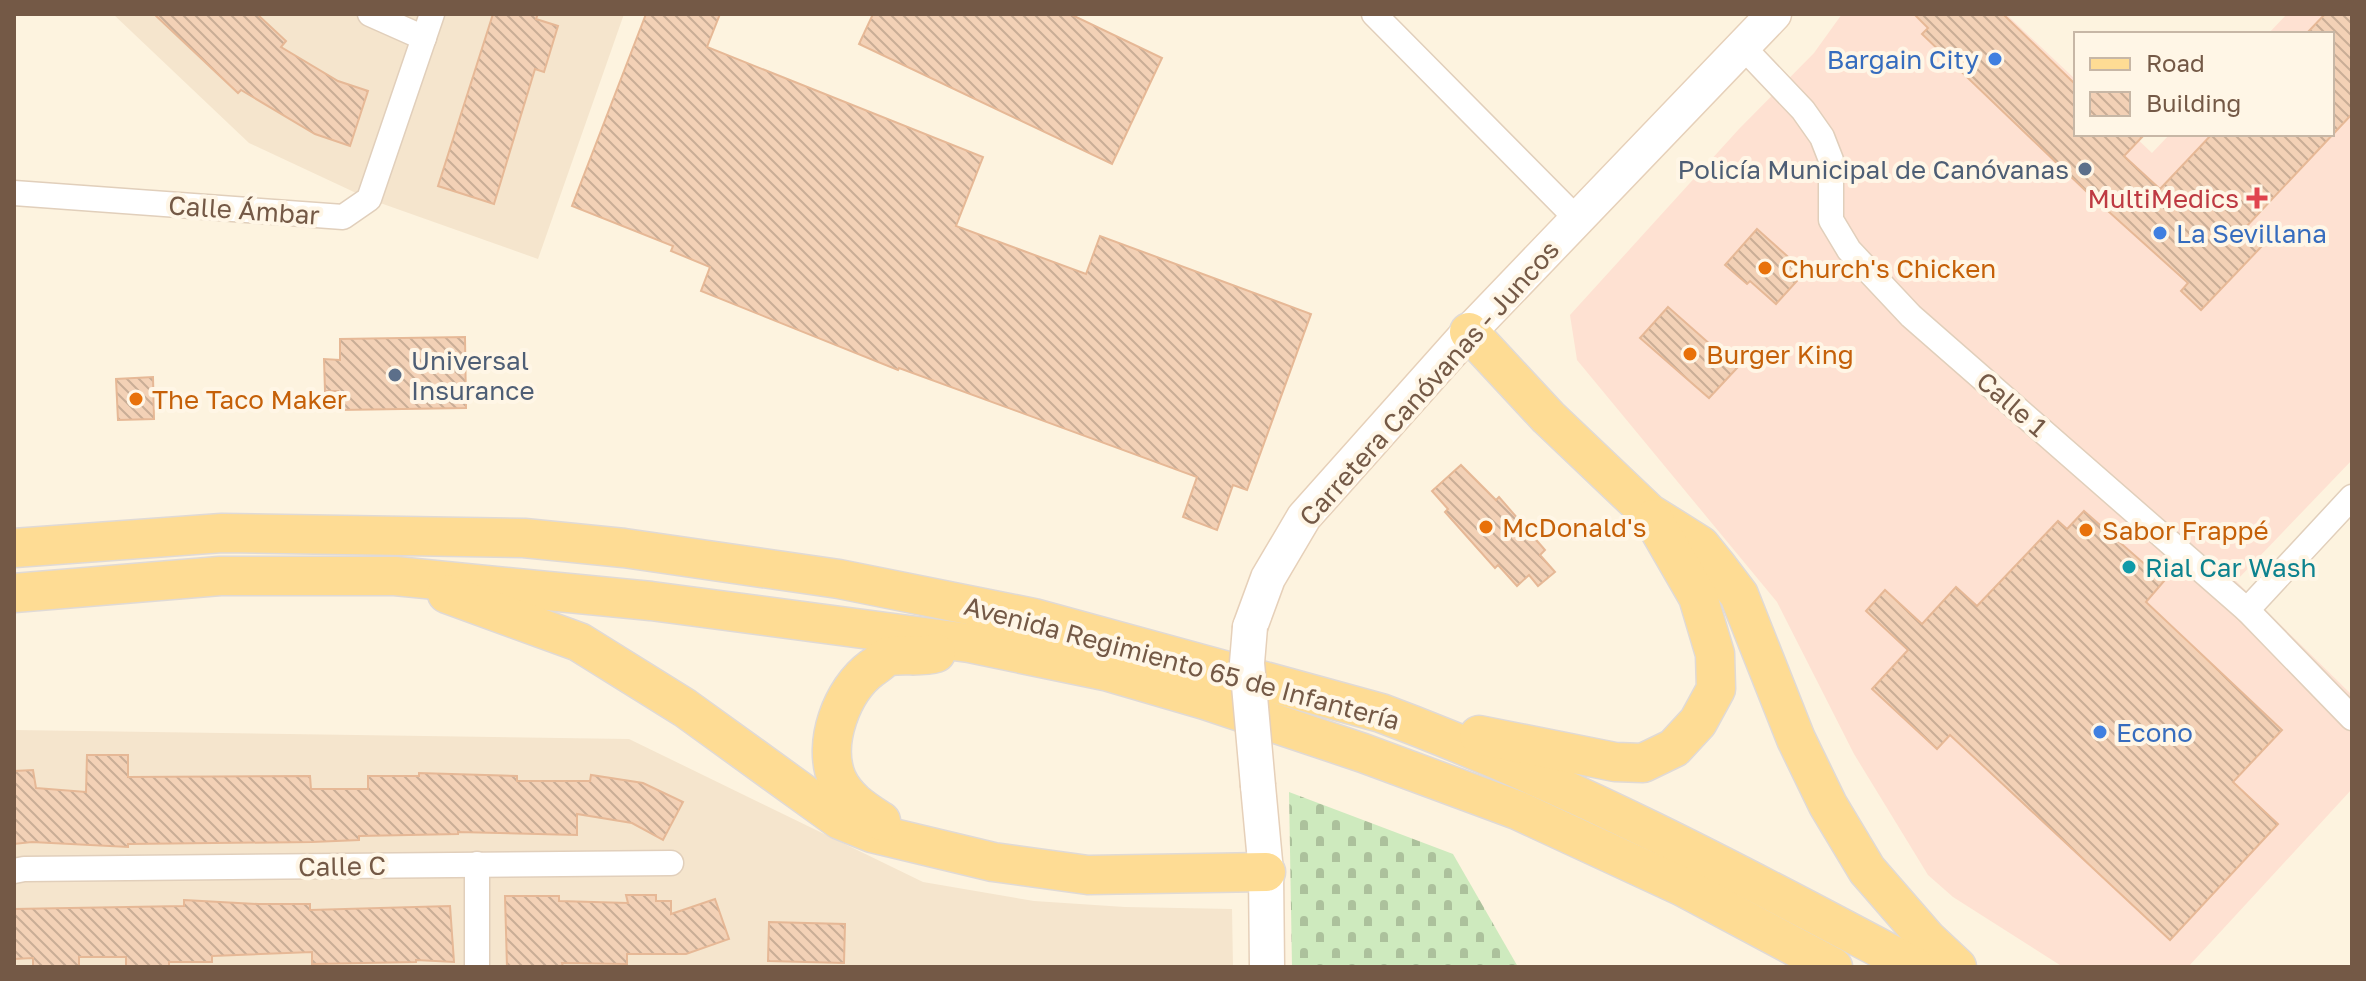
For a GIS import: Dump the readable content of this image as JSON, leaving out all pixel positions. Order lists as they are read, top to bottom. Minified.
{"streets":{"main road":["Carretera Canóvanas - Juncos","Avenida Regimiento 65 de Infantería"],"street":["Calle Ámbar","Calle 1","Calle C"]},"crossings":[["Carretera Canóvanas - Juncos","Calle 1"]],"places":{"other":["Bargain City","Policía Municipal de Canóvanas","La Sevillana","Church's Chicken","Burger King","Universal Insurance","The Taco Maker","McDonald's","Sabor Frappé","Rial Car Wash","Econo"],"health":["MultiMedics"]},"legend":["Road","Building"]}
